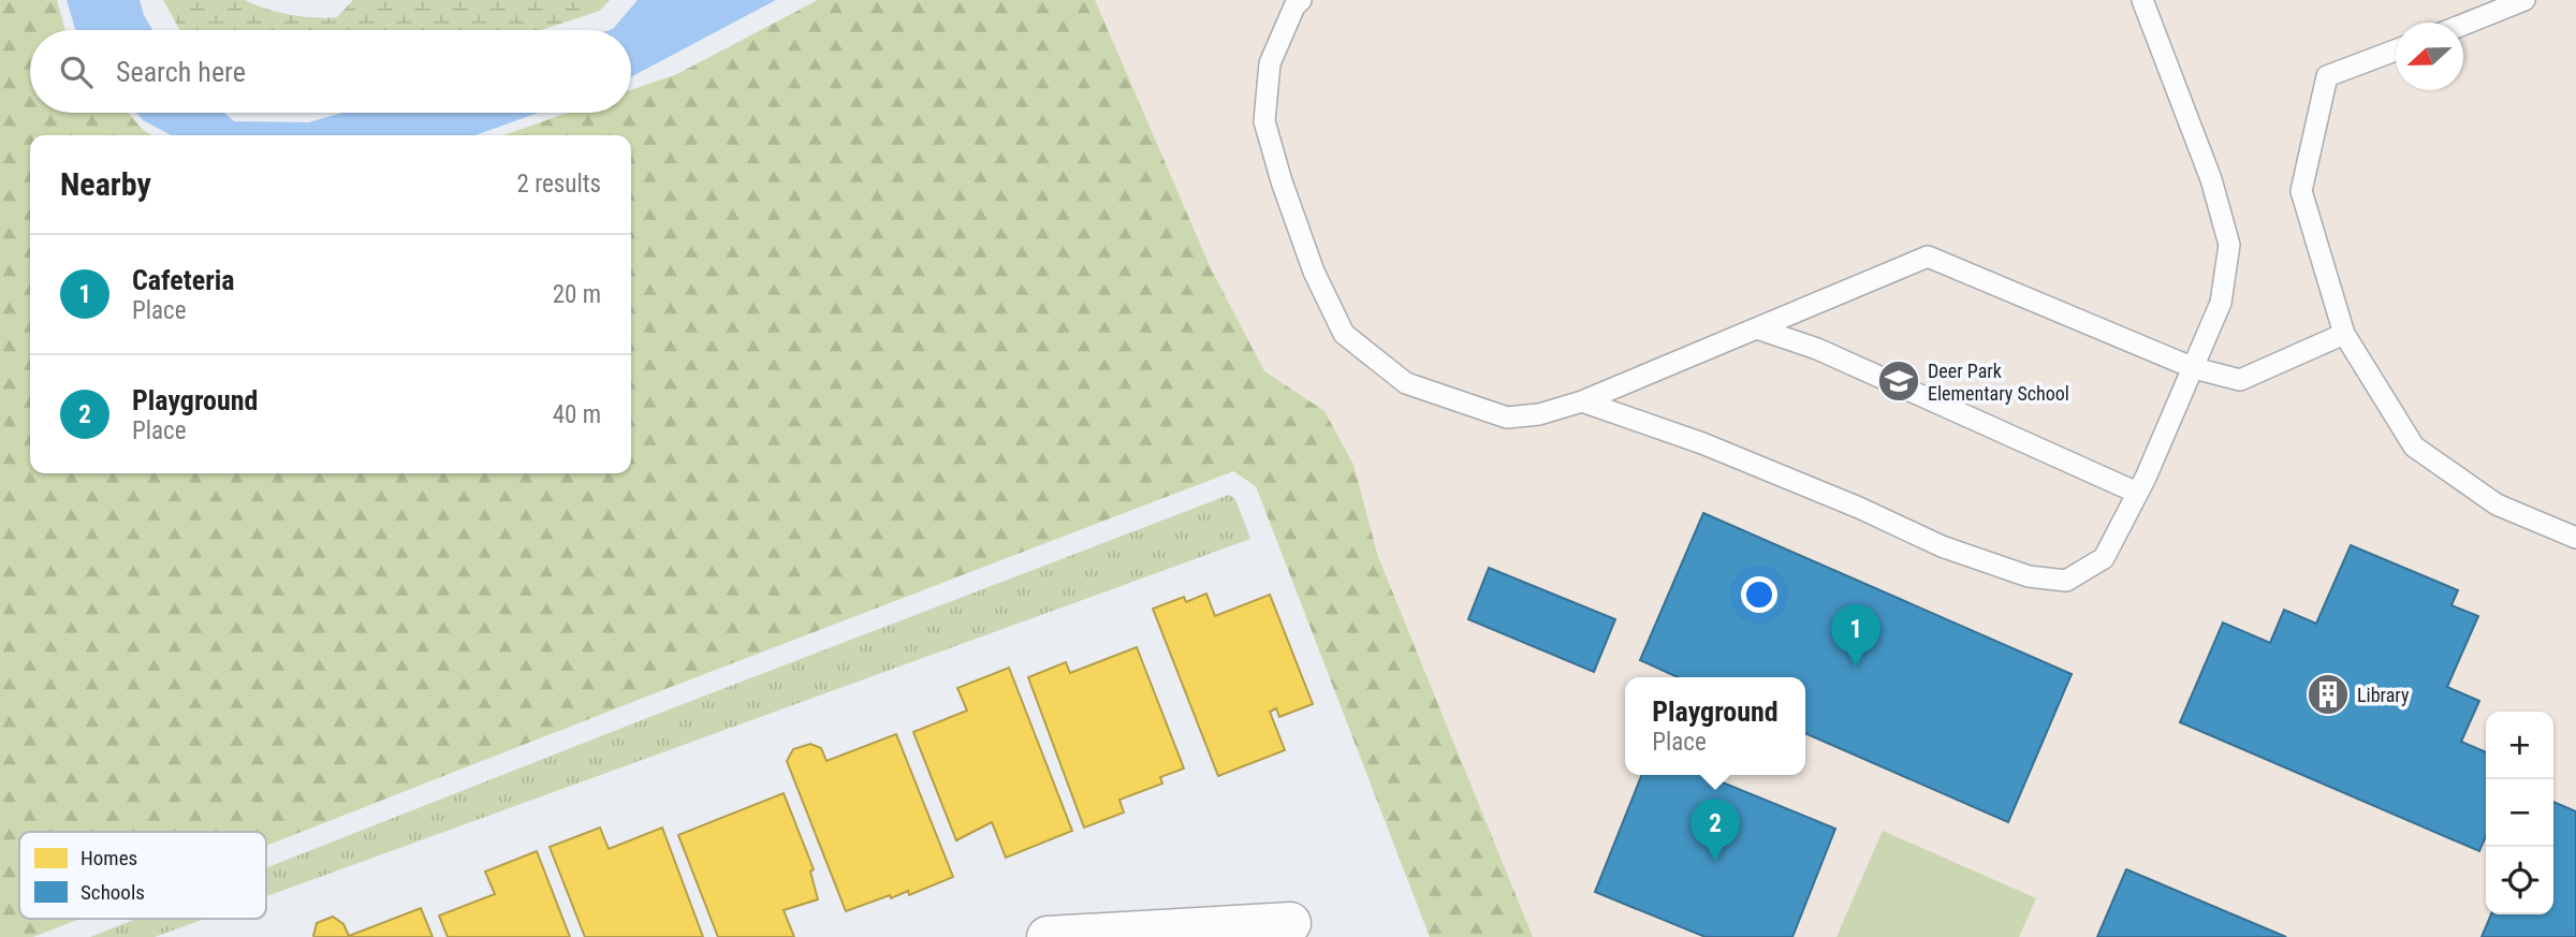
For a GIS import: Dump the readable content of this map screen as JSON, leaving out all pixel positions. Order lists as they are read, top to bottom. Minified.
{"places":{"school or university":["Deer Park Elementary School"],"building":["Library"]},"legend":["Homes","Schools"],"north":"left","page":{"search":"Search here","heading":["Nearby","2 results"],"list":[{"mark":"1","name":"Cafeteria","note":"Place","value":"20 m"},{"mark":"2","name":"Playground","note":"Place","value":"40 m"}],"pins":["1","2"],"popup":["Playground","Place"],"map_buttons":["+","−"]}}
